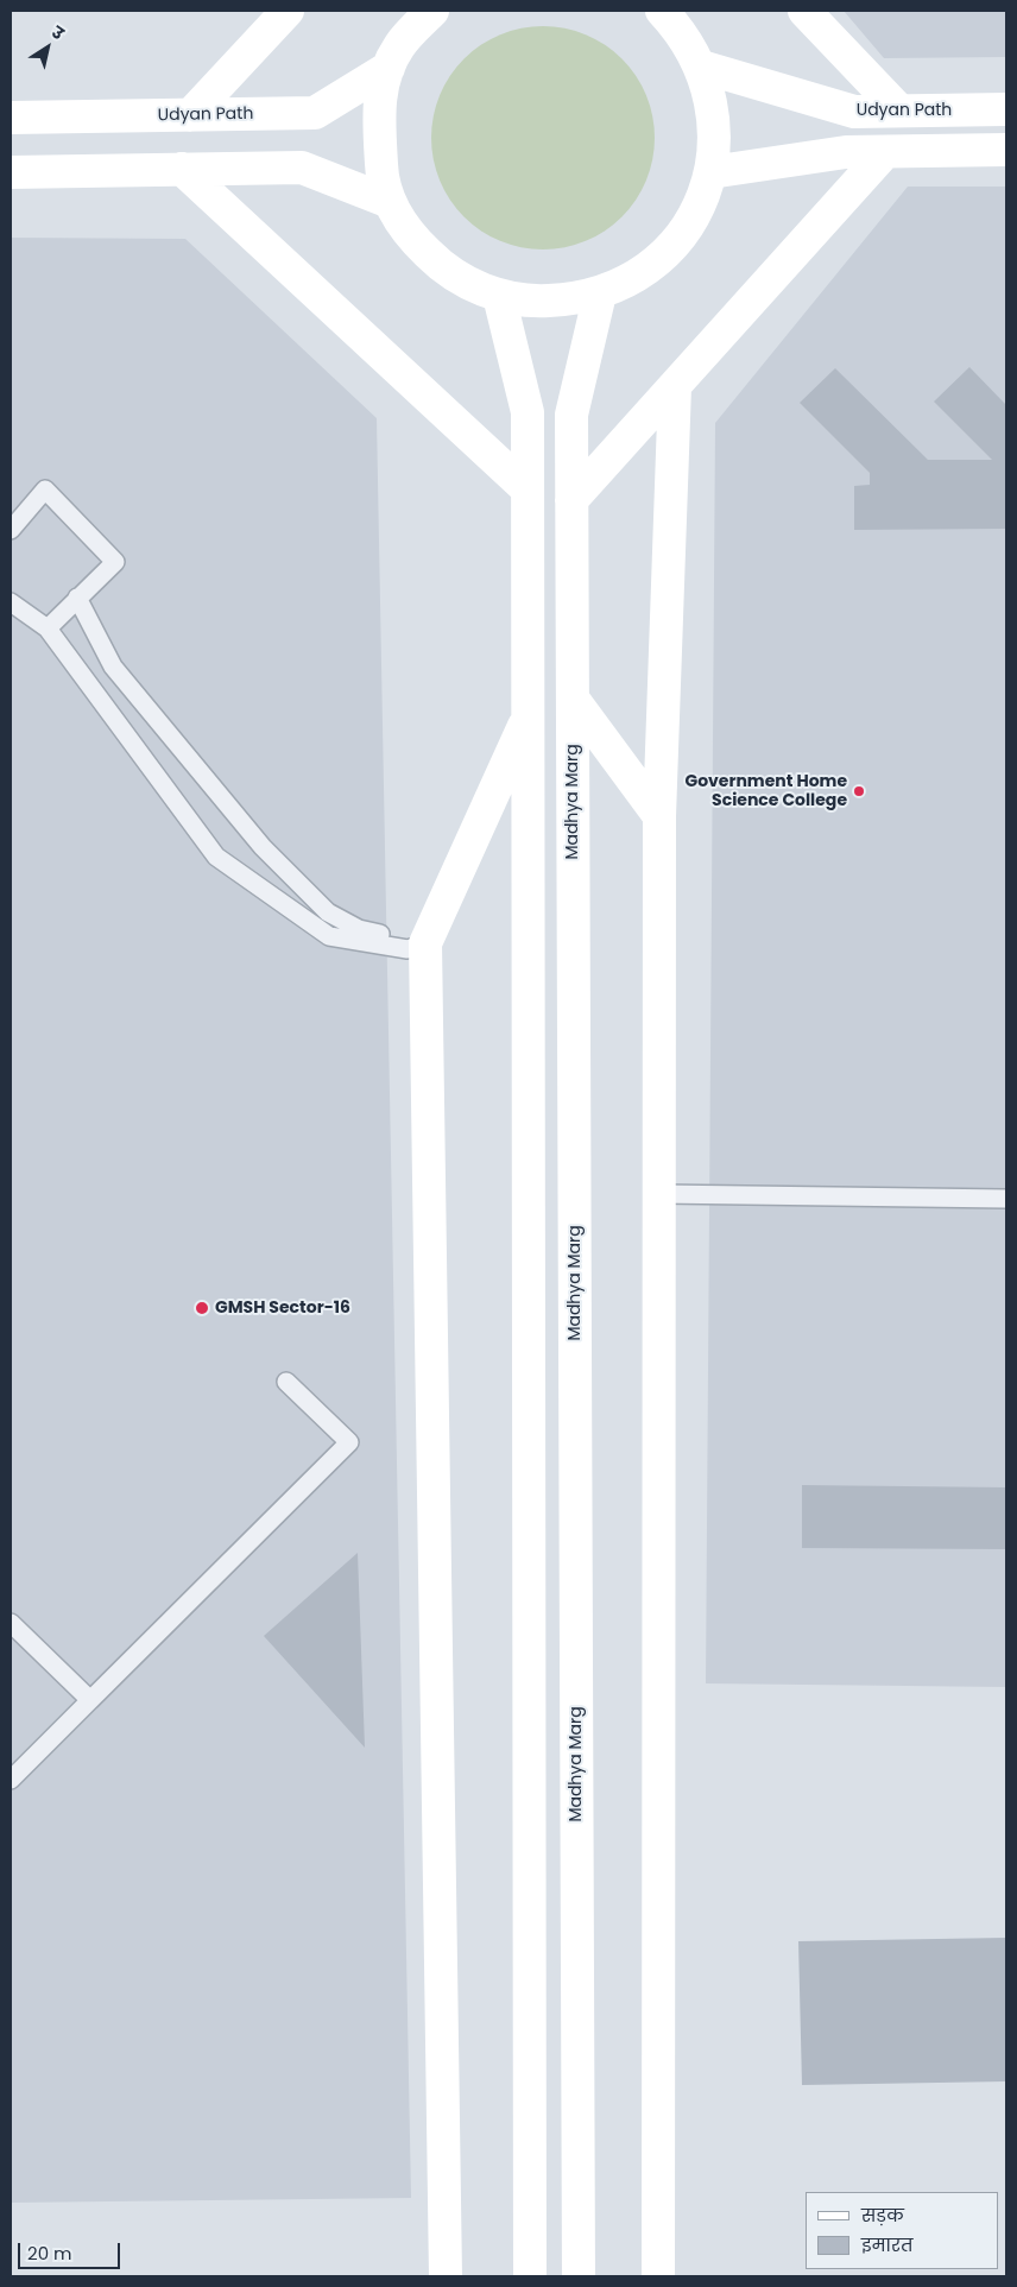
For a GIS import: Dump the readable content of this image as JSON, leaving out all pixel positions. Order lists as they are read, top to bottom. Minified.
{"streets":{"main road":["Udyan Path","Madhya Marg"]},"places":["Government Home Science College","GMSH Sector-16"],"legend":["सड़क","इमारत"],"scale_bar":"20 m","north":"top right"}
